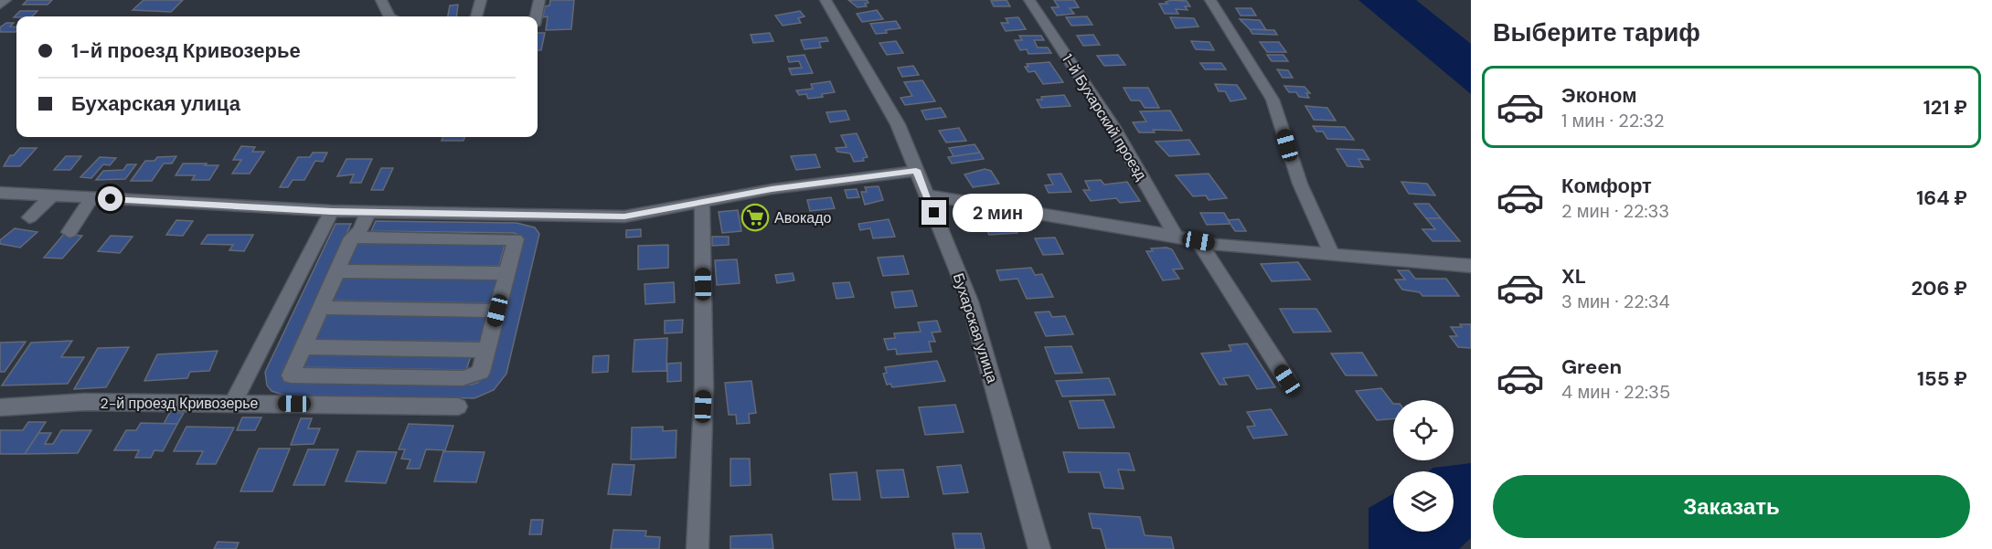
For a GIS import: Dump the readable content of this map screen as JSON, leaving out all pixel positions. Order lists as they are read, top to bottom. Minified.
{"streets":{"street":["1-й Бухарский проезд","Бухарская улица","2-й проезд Кривозерье"]},"places":{"supermarket":["Авокадо"]},"page":{"heading":"Выберите тариф","banner":["1-й проезд Кривозерье","Бухарская улица"],"list":[{"name":"Эконом","note":"1 мин · 22:32","value":"121 ₽"},{"name":"Комфорт","note":"2 мин · 22:33","value":"164 ₽"},{"name":"XL","note":"3 мин · 22:34","value":"206 ₽"},{"name":"Green","note":"4 мин · 22:35","value":"155 ₽"}],"bubble":"2 мин","buttons":"Заказать"}}
